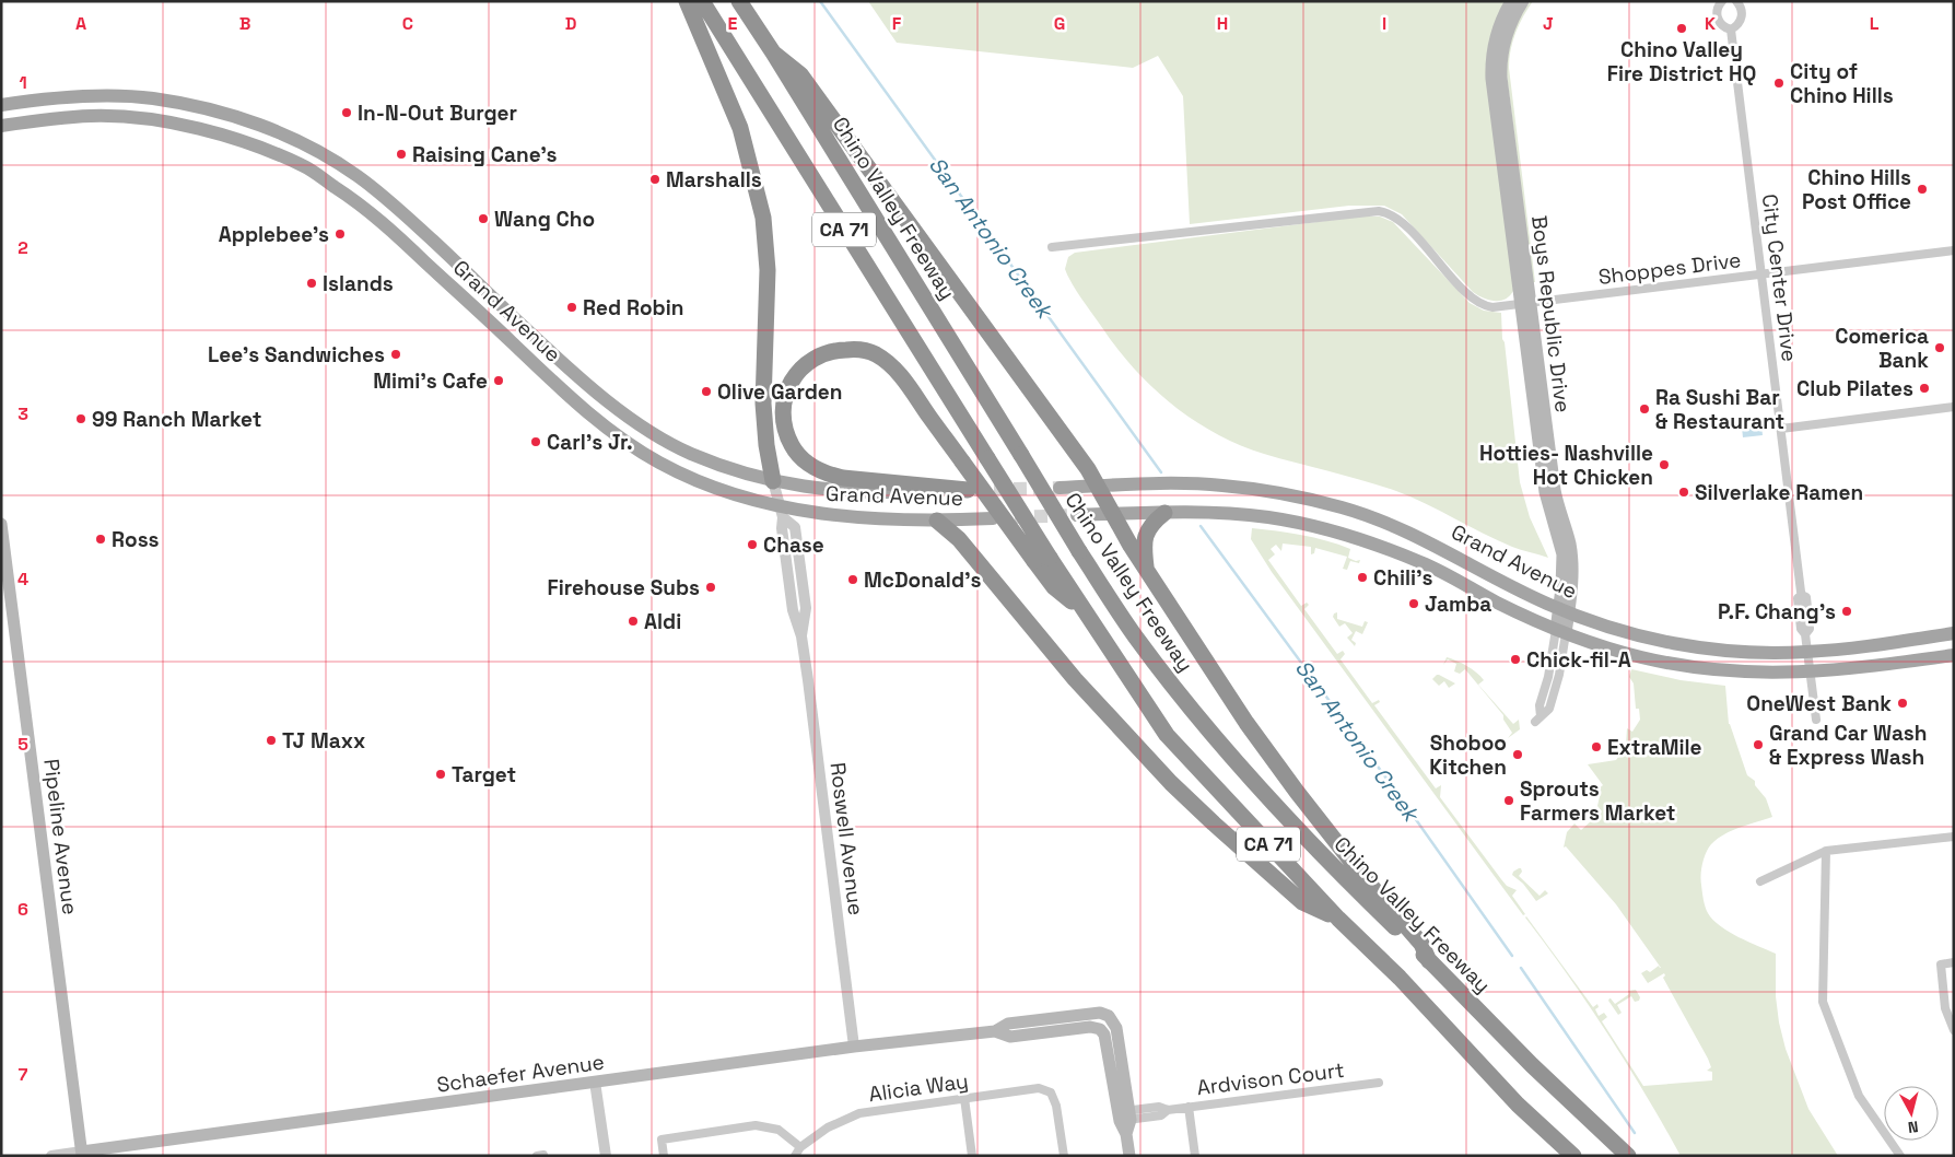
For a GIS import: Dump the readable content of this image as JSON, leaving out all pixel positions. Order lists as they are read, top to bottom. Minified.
{"streets":{"highway":["Chino Valley Freeway","CA 71"],"main road":["Grand Avenue","Boys Republic Drive","Pipeline Avenue","Schaefer Avenue"],"street":["Shoppes Drive","City Center Drive","Roswell Avenue","Ardvison Court","Alicia Way"]},"crossings":[["Shoppes Drive","City Center Drive"],["Shoppes Drive","Boys Republic Drive"],["City Center Drive","Grand Avenue"],["Grand Avenue","Boys Republic Drive"],["Grand Avenue","Roswell Avenue"],["Pipeline Avenue","Schaefer Avenue"],["Roswell Avenue","Schaefer Avenue"],["Schaefer Avenue","Ardvison Court"]],"water":["San Antonio Creek"],"places":["Chino Valley Fire District HQ","City of Chino Hills","In-N-Out Burger","Raising Cane's","Marshalls","Chino Hills Post Office","Wang Cho","Applebee's","Islands","Red Robin","Comerica Bank","Lee's Sandwiches","Mimi's Cafe","Club Pilates","Olive Garden","Ra Sushi Bar & Restaurant","99 Ranch Market","Carl's Jr.","Hotties- Nashville Hot Chicken","Silverlake Ramen","Ross","Chase","Chili's","McDonald's","Firehouse Subs","Jamba","P.F. Chang's","Aldi","Chick-fil-A","OneWest Bank","TJ Maxx","Grand Car Wash & Express Wash","ExtraMile","Shoboo Kitchen","Target","Sprouts Farmers Market"],"north":"bottom","grid":{"columns":["A","B","C","D","E","F","G","H","I","J","K","L"],"rows":["1","2","3","4","5","6","7"]}}
